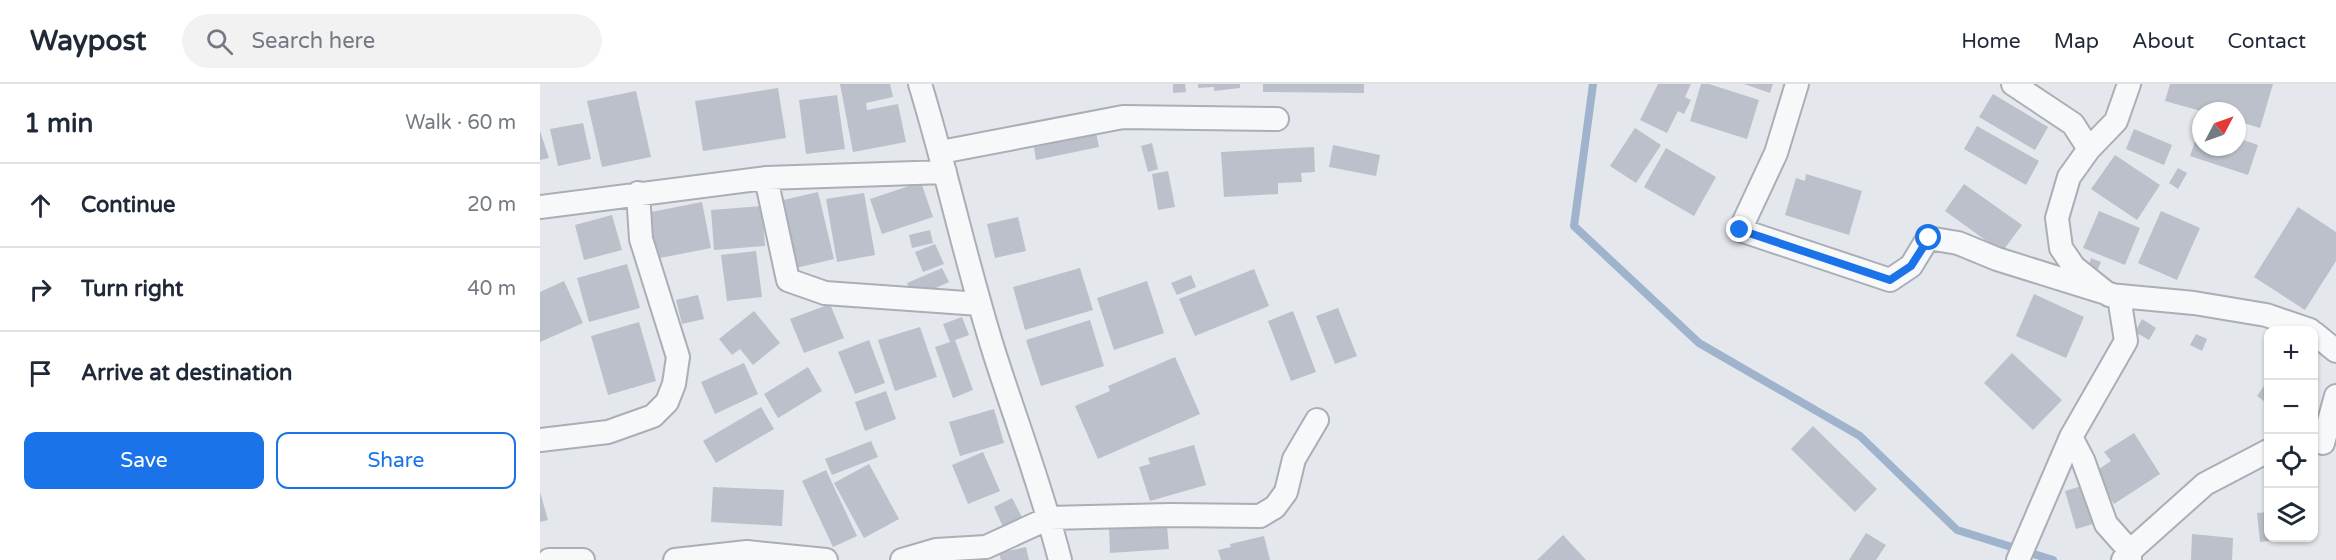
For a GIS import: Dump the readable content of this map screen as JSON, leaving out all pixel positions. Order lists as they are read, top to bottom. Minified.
{"north":"top right","page":{"header":"Waypost","search":"Search here","nav":["Home","Map","About","Contact"],"heading":["1 min","Walk · 60 m"],"list":[["Continue","20 m"],["Turn right","40 m"],"Arrive at destination"],"map_buttons":["+","−"],"buttons":["Save","Share"]}}
